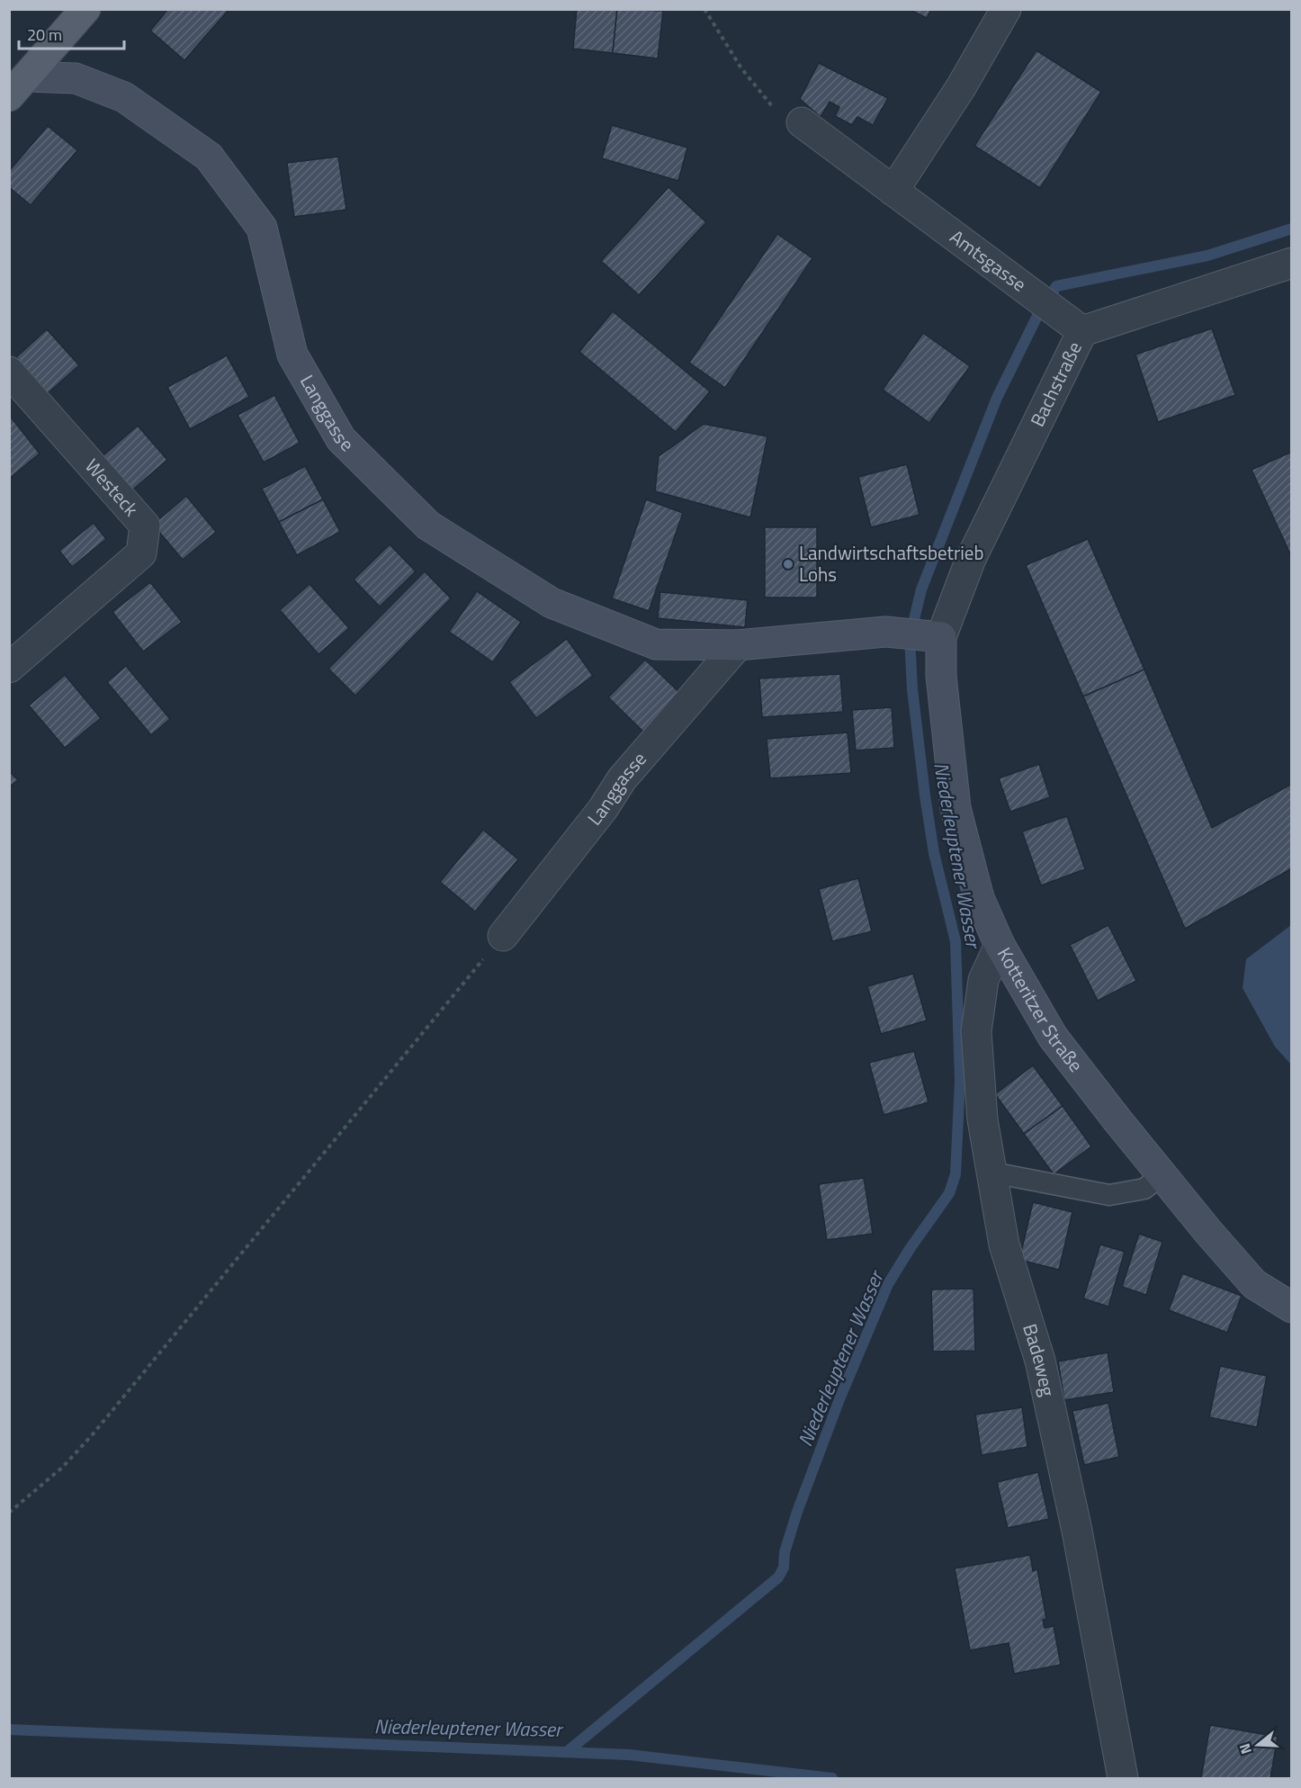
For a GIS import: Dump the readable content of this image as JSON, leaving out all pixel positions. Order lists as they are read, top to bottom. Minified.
{"streets":{"street":["Amtsgasse","Bachstraße","Langgasse","Westeck","Kotteritzer Straße","Badeweg"]},"crossings":[["Amtsgasse","Bachstraße"],["Bachstraße","Langgasse"],["Bachstraße","Kotteritzer Straße"],["Langgasse","Kotteritzer Straße"],["Kotteritzer Straße","Badeweg"]],"water":["Niederleuptener Wasser"],"places":["Landwirtschaftsbetrieb Lohs"],"scale_bar":"20 m","north":"left"}
